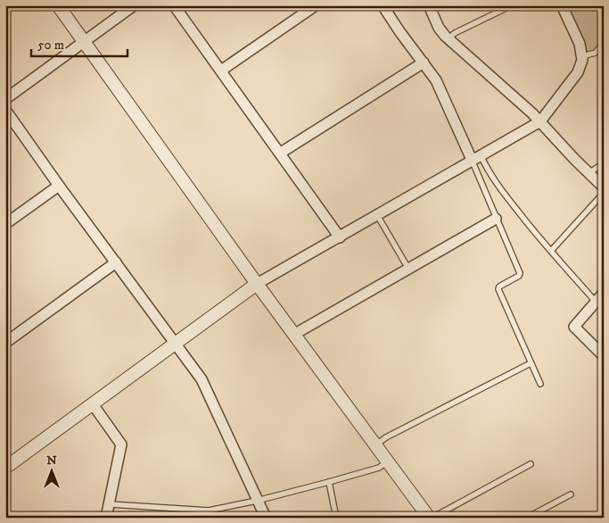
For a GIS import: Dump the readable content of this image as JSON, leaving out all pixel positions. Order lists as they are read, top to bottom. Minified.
{"scale_bar":"50 m","north":"top"}
